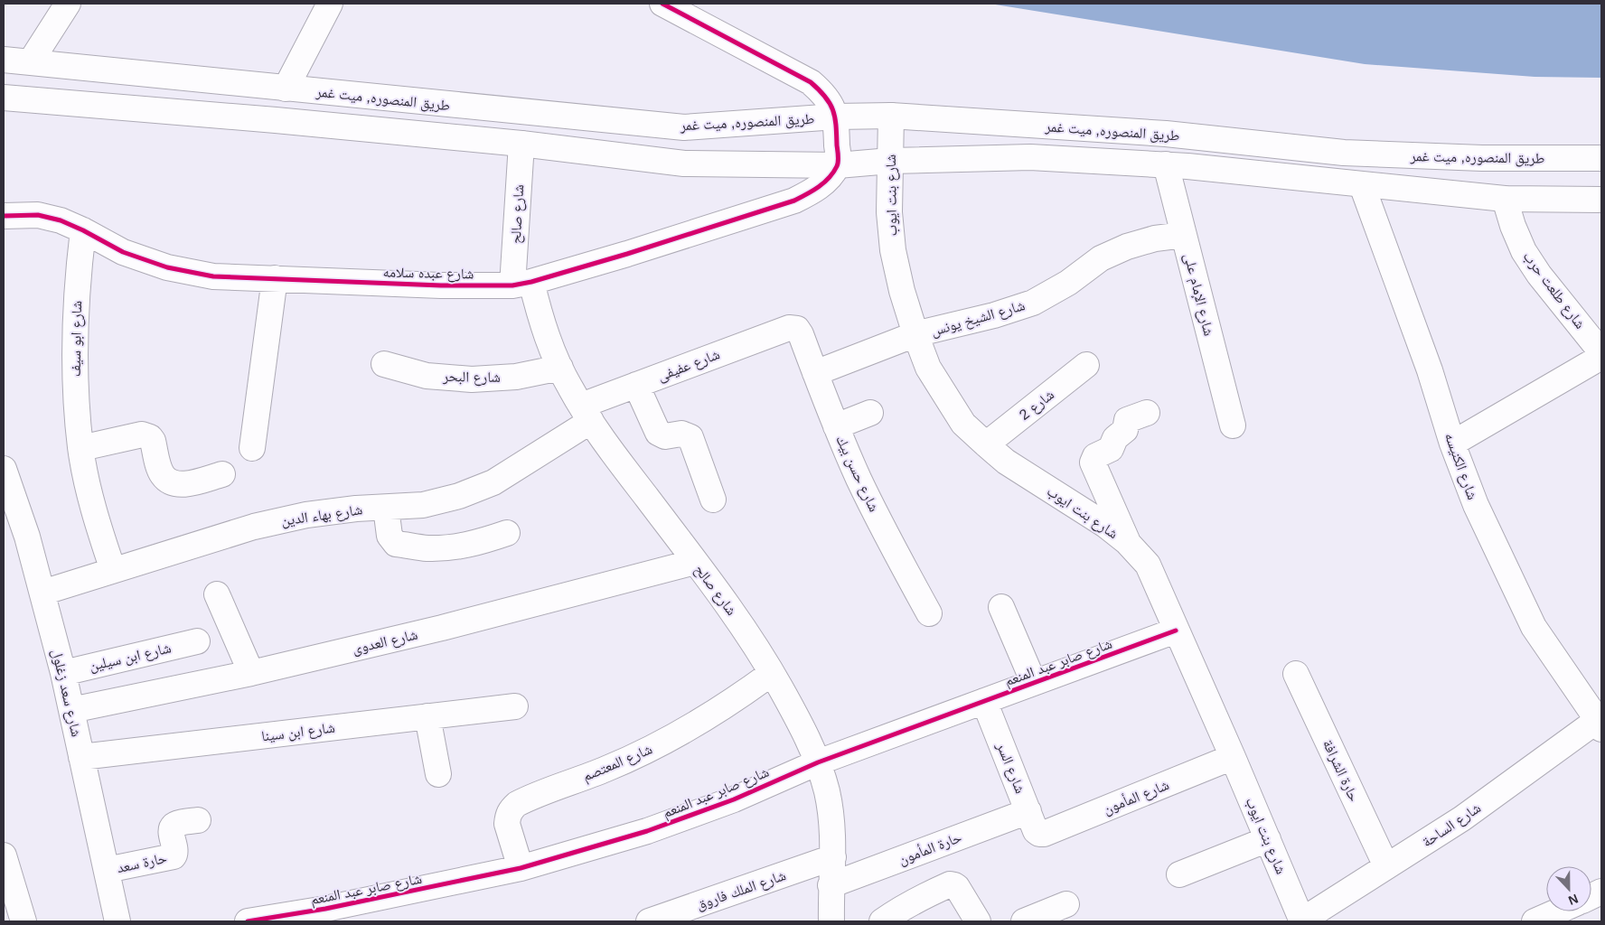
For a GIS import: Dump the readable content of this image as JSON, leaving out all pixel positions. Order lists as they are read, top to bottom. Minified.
{"streets":{"street":["طريق المنصوره, ميت غمر","شارع بنت ايوب","شارع صالح","شارع عبده سلامه","شارع طلعت حرب","شارع الإمام على","شارع الشيخ يونس","شارع ابو سيف","شارع عفيفى","شارع البحر","شارع 2","شارع الكنيسه","شارع حسن بيك","شارع بهاء الدين","شارع العدوى","شارع ابن سيلين","شارع صابر عبد المنعم","شارع سعد زغلول","شارع ابن سينا","شارع المعتصم","شارع السر","حارة الشرافة","شارع المأمون","شارع الساحة","حارة المأمون","حارة سعد","شارع الملك فاروق"]},"crossings":[["طريق المنصوره, ميت غمر","شارع بنت ايوب"],["طريق المنصوره, ميت غمر","شارع صالح"],["طريق المنصوره, ميت غمر","شارع عبده سلامه"],["طريق المنصوره, ميت غمر","شارع طلعت حرب"],["طريق المنصوره, ميت غمر","شارع الإمام على"],["طريق المنصوره, ميت غمر","شارع الكنيسه"],["شارع بنت ايوب","شارع الشيخ يونس"],["شارع بنت ايوب","شارع 2"],["شارع بنت ايوب","شارع صابر عبد المنعم"],["شارع بنت ايوب","شارع المأمون"],["شارع بنت ايوب","شارع الساحة"],["شارع صالح","شارع عبده سلامه"],["شارع صالح","شارع عفيفى"],["شارع صالح","شارع البحر"],["شارع صالح","شارع بهاء الدين"],["شارع صالح","شارع العدوى"],["شارع صالح","شارع صابر عبد المنعم"],["شارع صالح","شارع المعتصم"],["شارع صالح","حارة المأمون"],["شارع صالح","شارع الملك فاروق"],["شارع عبده سلامه","شارع ابو سيف"],["شارع الإمام على","شارع الشيخ يونس"],["شارع الشيخ يونس","شارع حسن بيك"],["شارع ابو سيف","شارع بهاء الدين"],["شارع عفيفى","شارع حسن بيك"],["شارع عفيفى","شارع بهاء الدين"],["شارع الكنيسه","شارع الساحة"],["شارع بهاء الدين","شارع سعد زغلول"],["شارع العدوى","شارع سعد زغلول"],["شارع ابن سيلين","شارع سعد زغلول"],["شارع صابر عبد المنعم","شارع المعتصم"],["شارع صابر عبد المنعم","شارع السر"],["شارع سعد زغلول","شارع ابن سينا"],["شارع سعد زغلول","حارة سعد"],["شارع السر","شارع المأمون"],["شارع السر","حارة المأمون"],["حارة الشرافة","شارع الساحة"]],"north":"bottom"}
